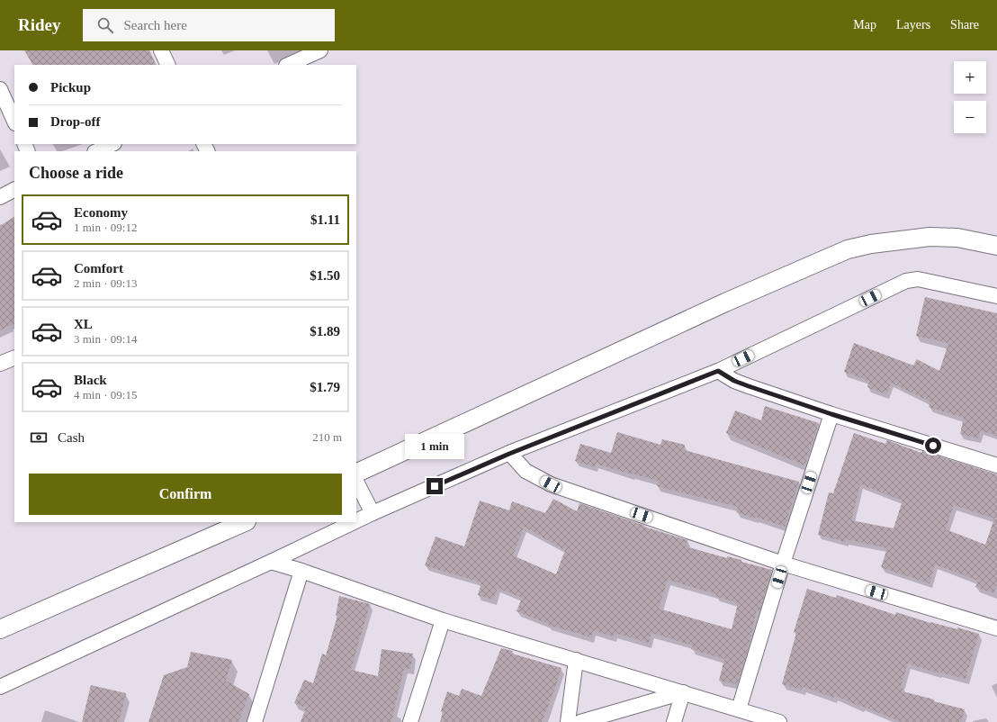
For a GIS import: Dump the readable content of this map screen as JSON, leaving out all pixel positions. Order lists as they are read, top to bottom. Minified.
{"page":{"header":"Ridey","search":"Search here","nav":["Map","Layers","Share"],"map_buttons":["+","−"],"banner":["Pickup","Drop-off"],"heading":"Choose a ride","list":[{"name":"Economy","note":"1 min · 09:12","value":"$1.11"},{"name":"Comfort","note":"2 min · 09:13","value":"$1.50"},{"name":"XL","note":"3 min · 09:14","value":"$1.89"},{"name":"Black","note":"4 min · 09:15","value":"$1.79"}],"pay":["Cash","210 m"],"bubble":"1 min","buttons":"Confirm"}}
